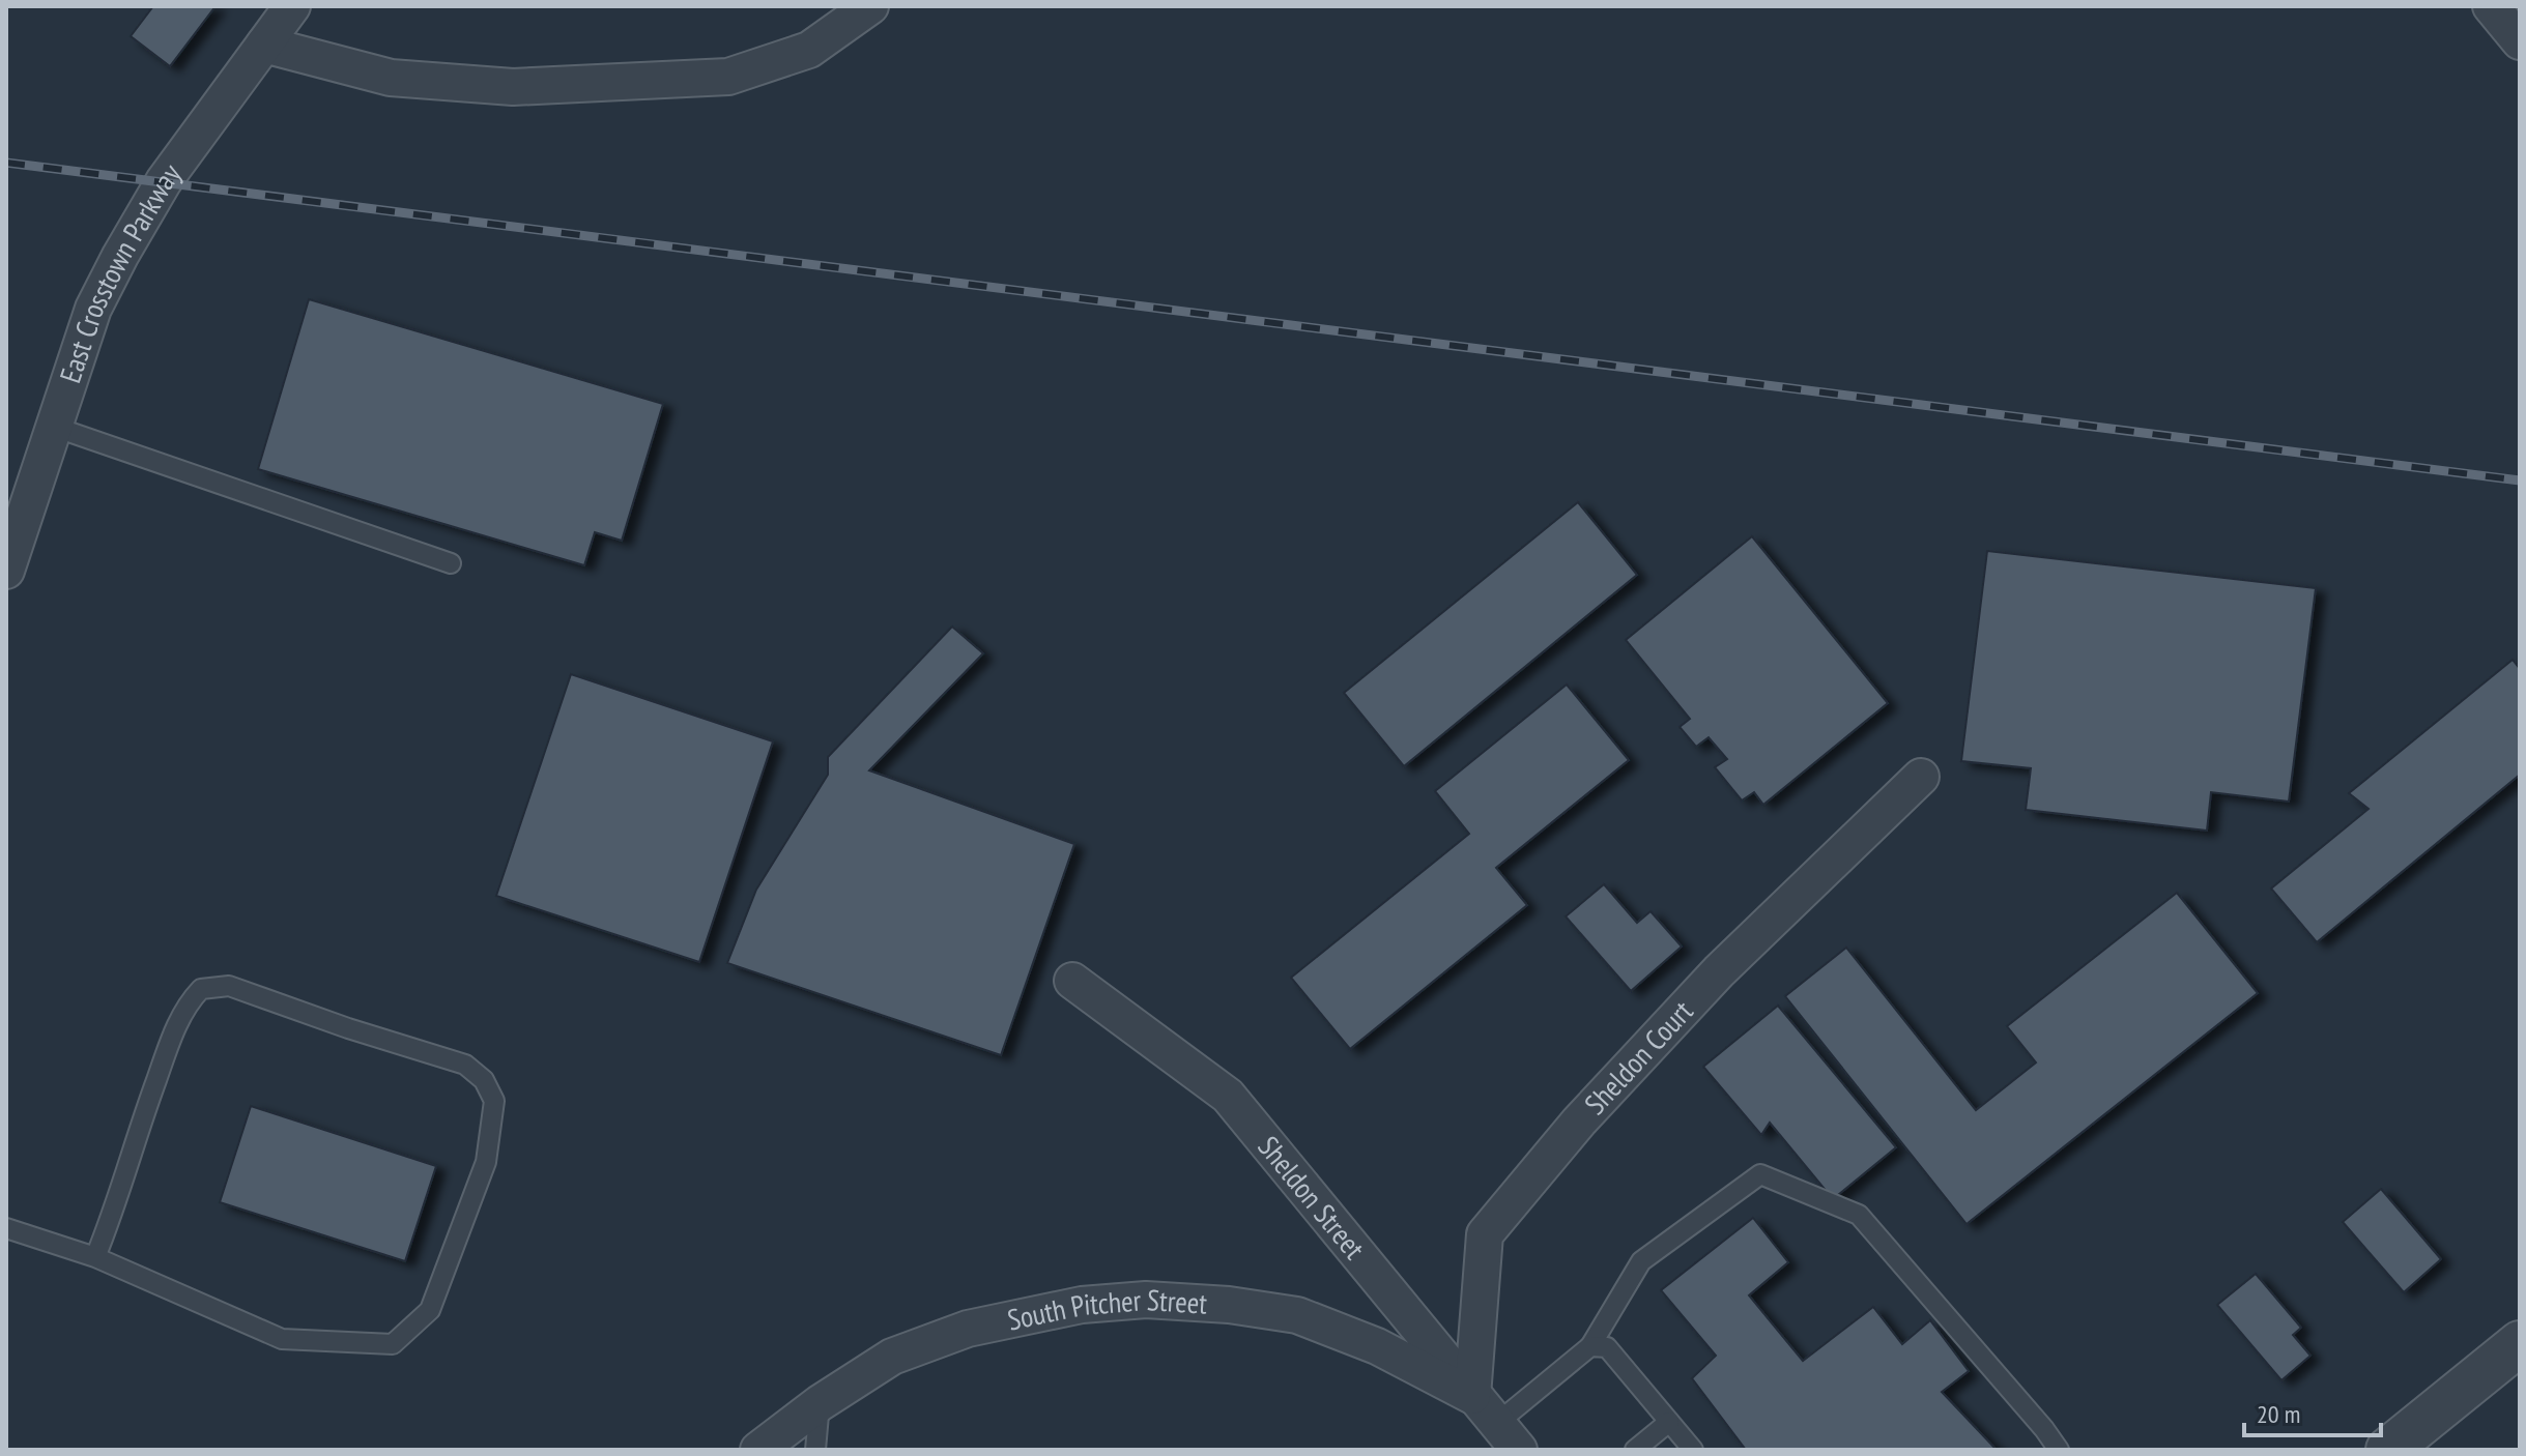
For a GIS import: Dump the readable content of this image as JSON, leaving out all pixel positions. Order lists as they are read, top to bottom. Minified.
{"streets":{"street":["East Crosstown Parkway","Sheldon Court","Sheldon Street","South Pitcher Street"]},"crossings":[["Sheldon Court","Sheldon Street"],["Sheldon Court","South Pitcher Street"],["Sheldon Street","South Pitcher Street"]],"scale_bar":"20 m"}
